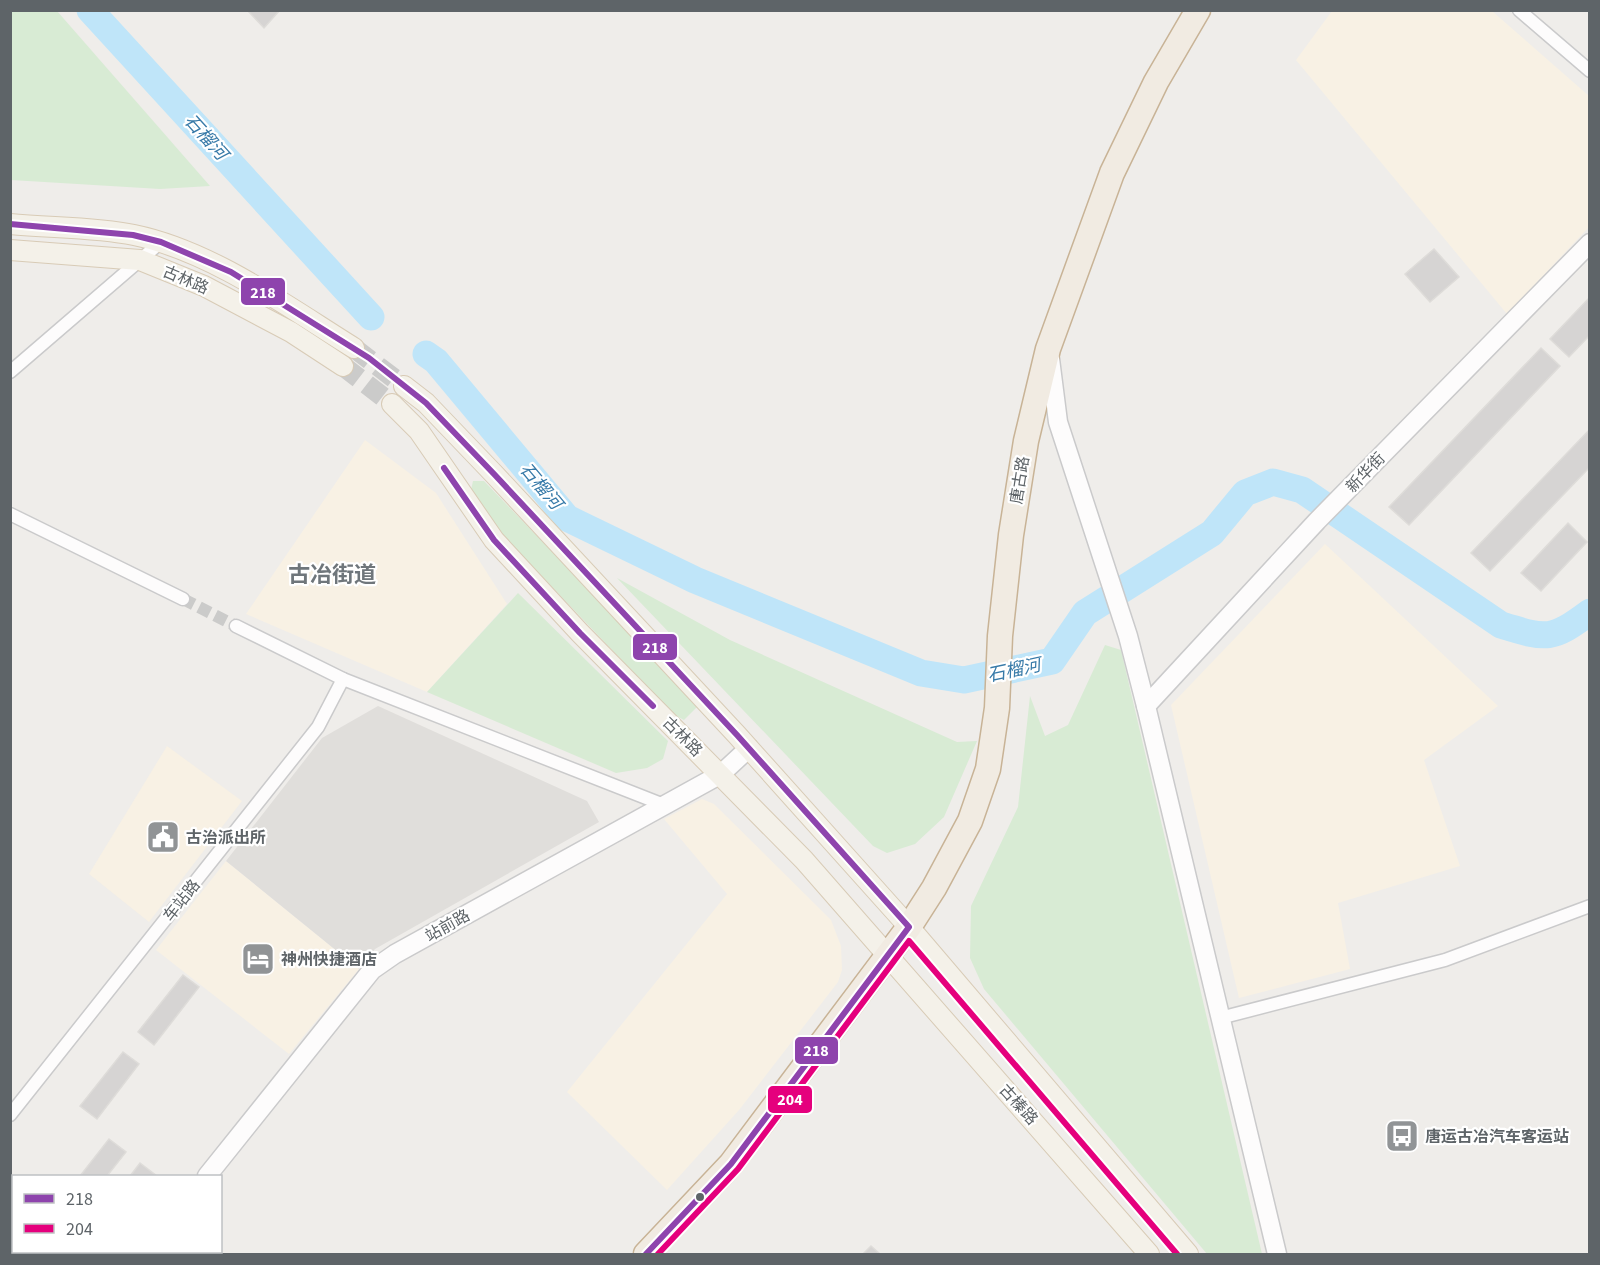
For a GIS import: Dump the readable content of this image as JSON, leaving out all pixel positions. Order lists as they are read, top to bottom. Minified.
{"streets":{"highway":["唐古路"],"main road":["古林路","古榛路"],"street":["新华街","车站路","站前路"]},"crossings":[["古林路","唐古路"],["古林路","站前路"],["古林路","古榛路"],["唐古路","古榛路"]],"districts":["古冶街道"],"water":["石榴河"],"places":{"public building":["古治派出所"],"hotel":["神州快捷酒店"],"bus stop":["唐运古冶汽车客运站"]},"lines":["transit line 218","transit line 204"],"legend":["218","204"]}
